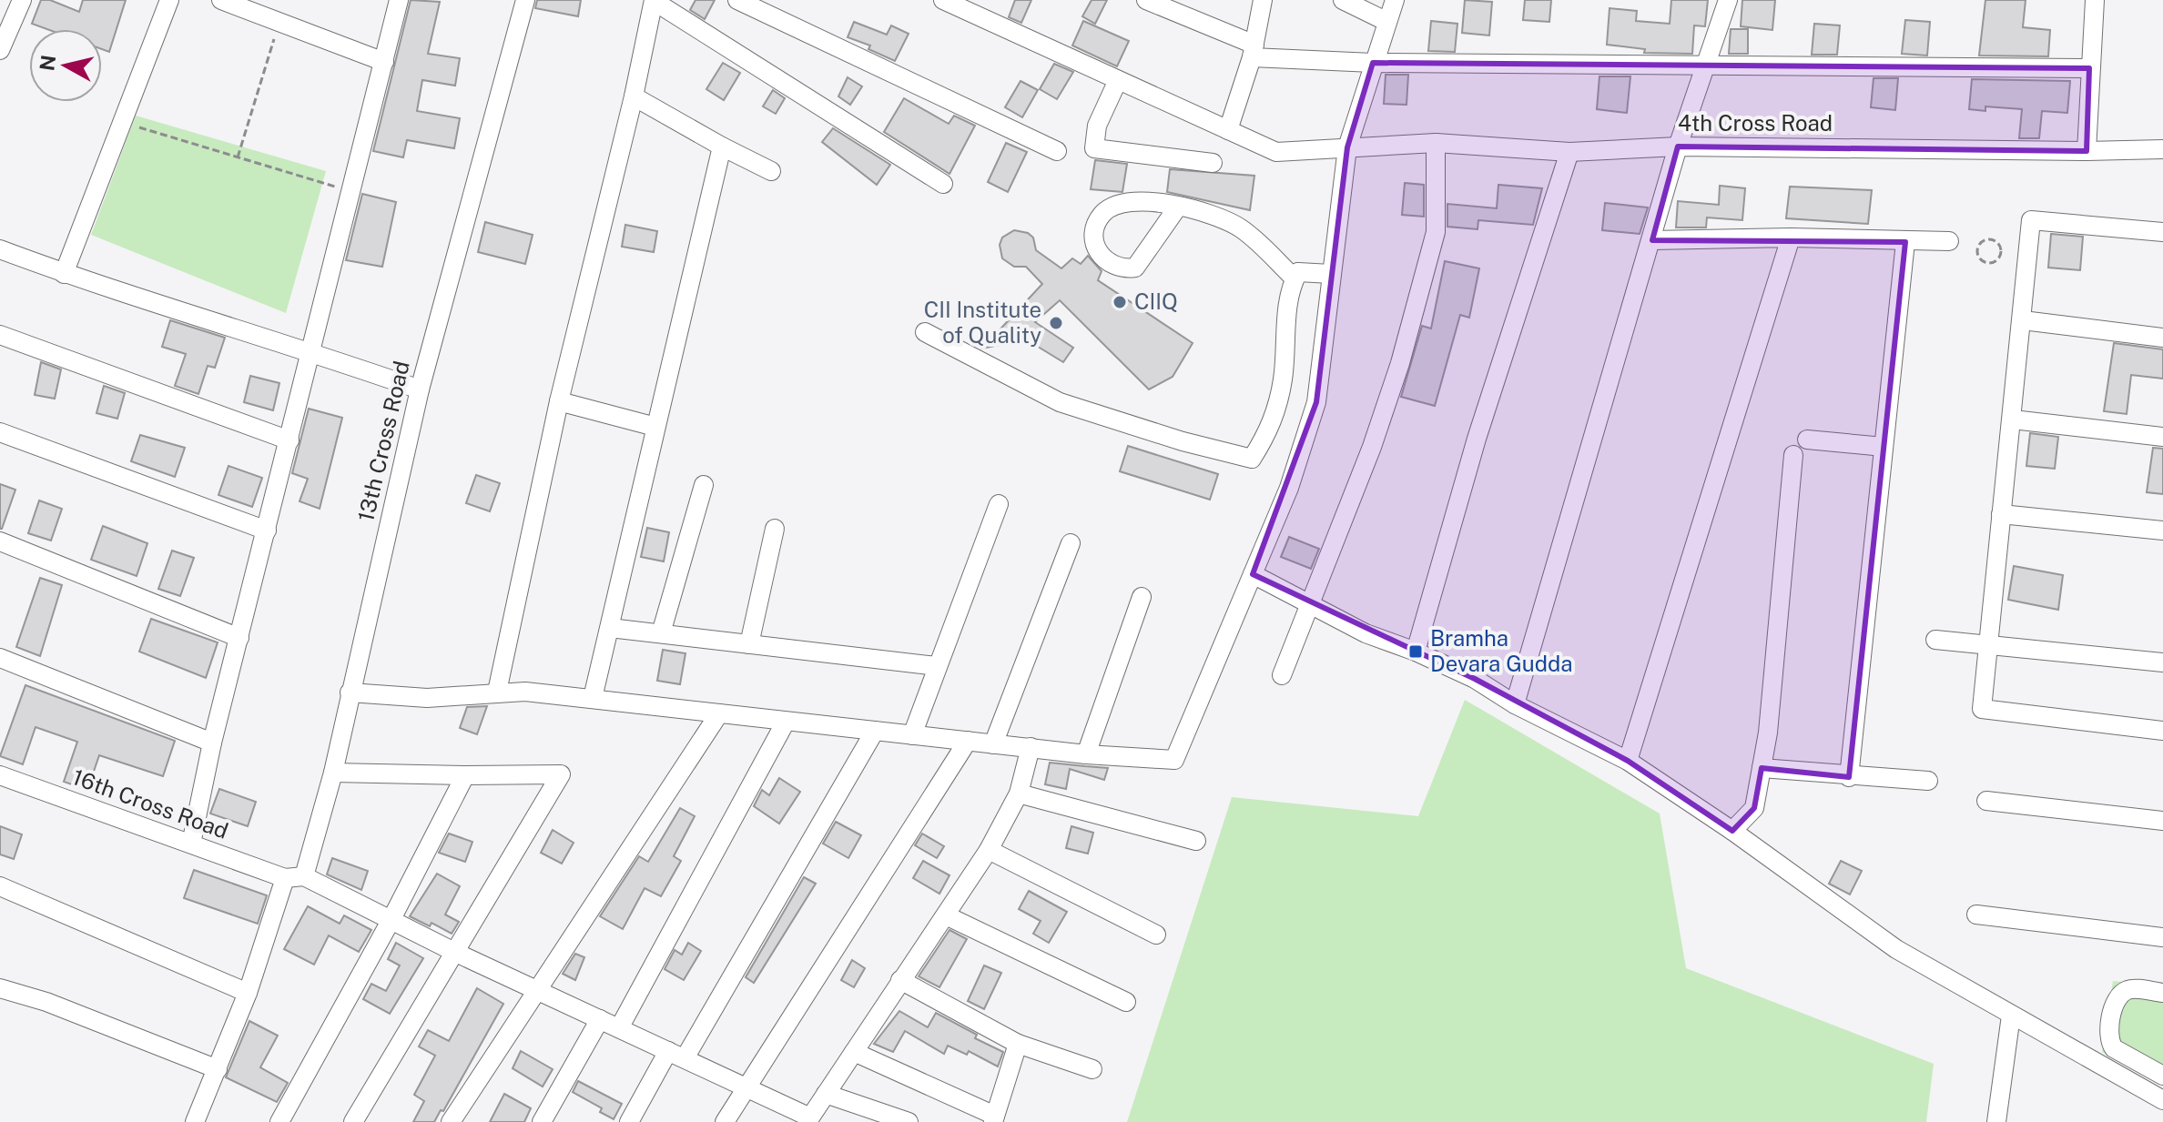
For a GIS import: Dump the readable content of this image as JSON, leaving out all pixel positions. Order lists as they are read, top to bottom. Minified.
{"streets":{"street":["4th Cross Road","13th Cross Road","16th Cross Road"]},"places":{"other":["CIIQ","CII Institute of Quality"],"transit":["Bramha Devara Gudda"]},"north":"left"}
